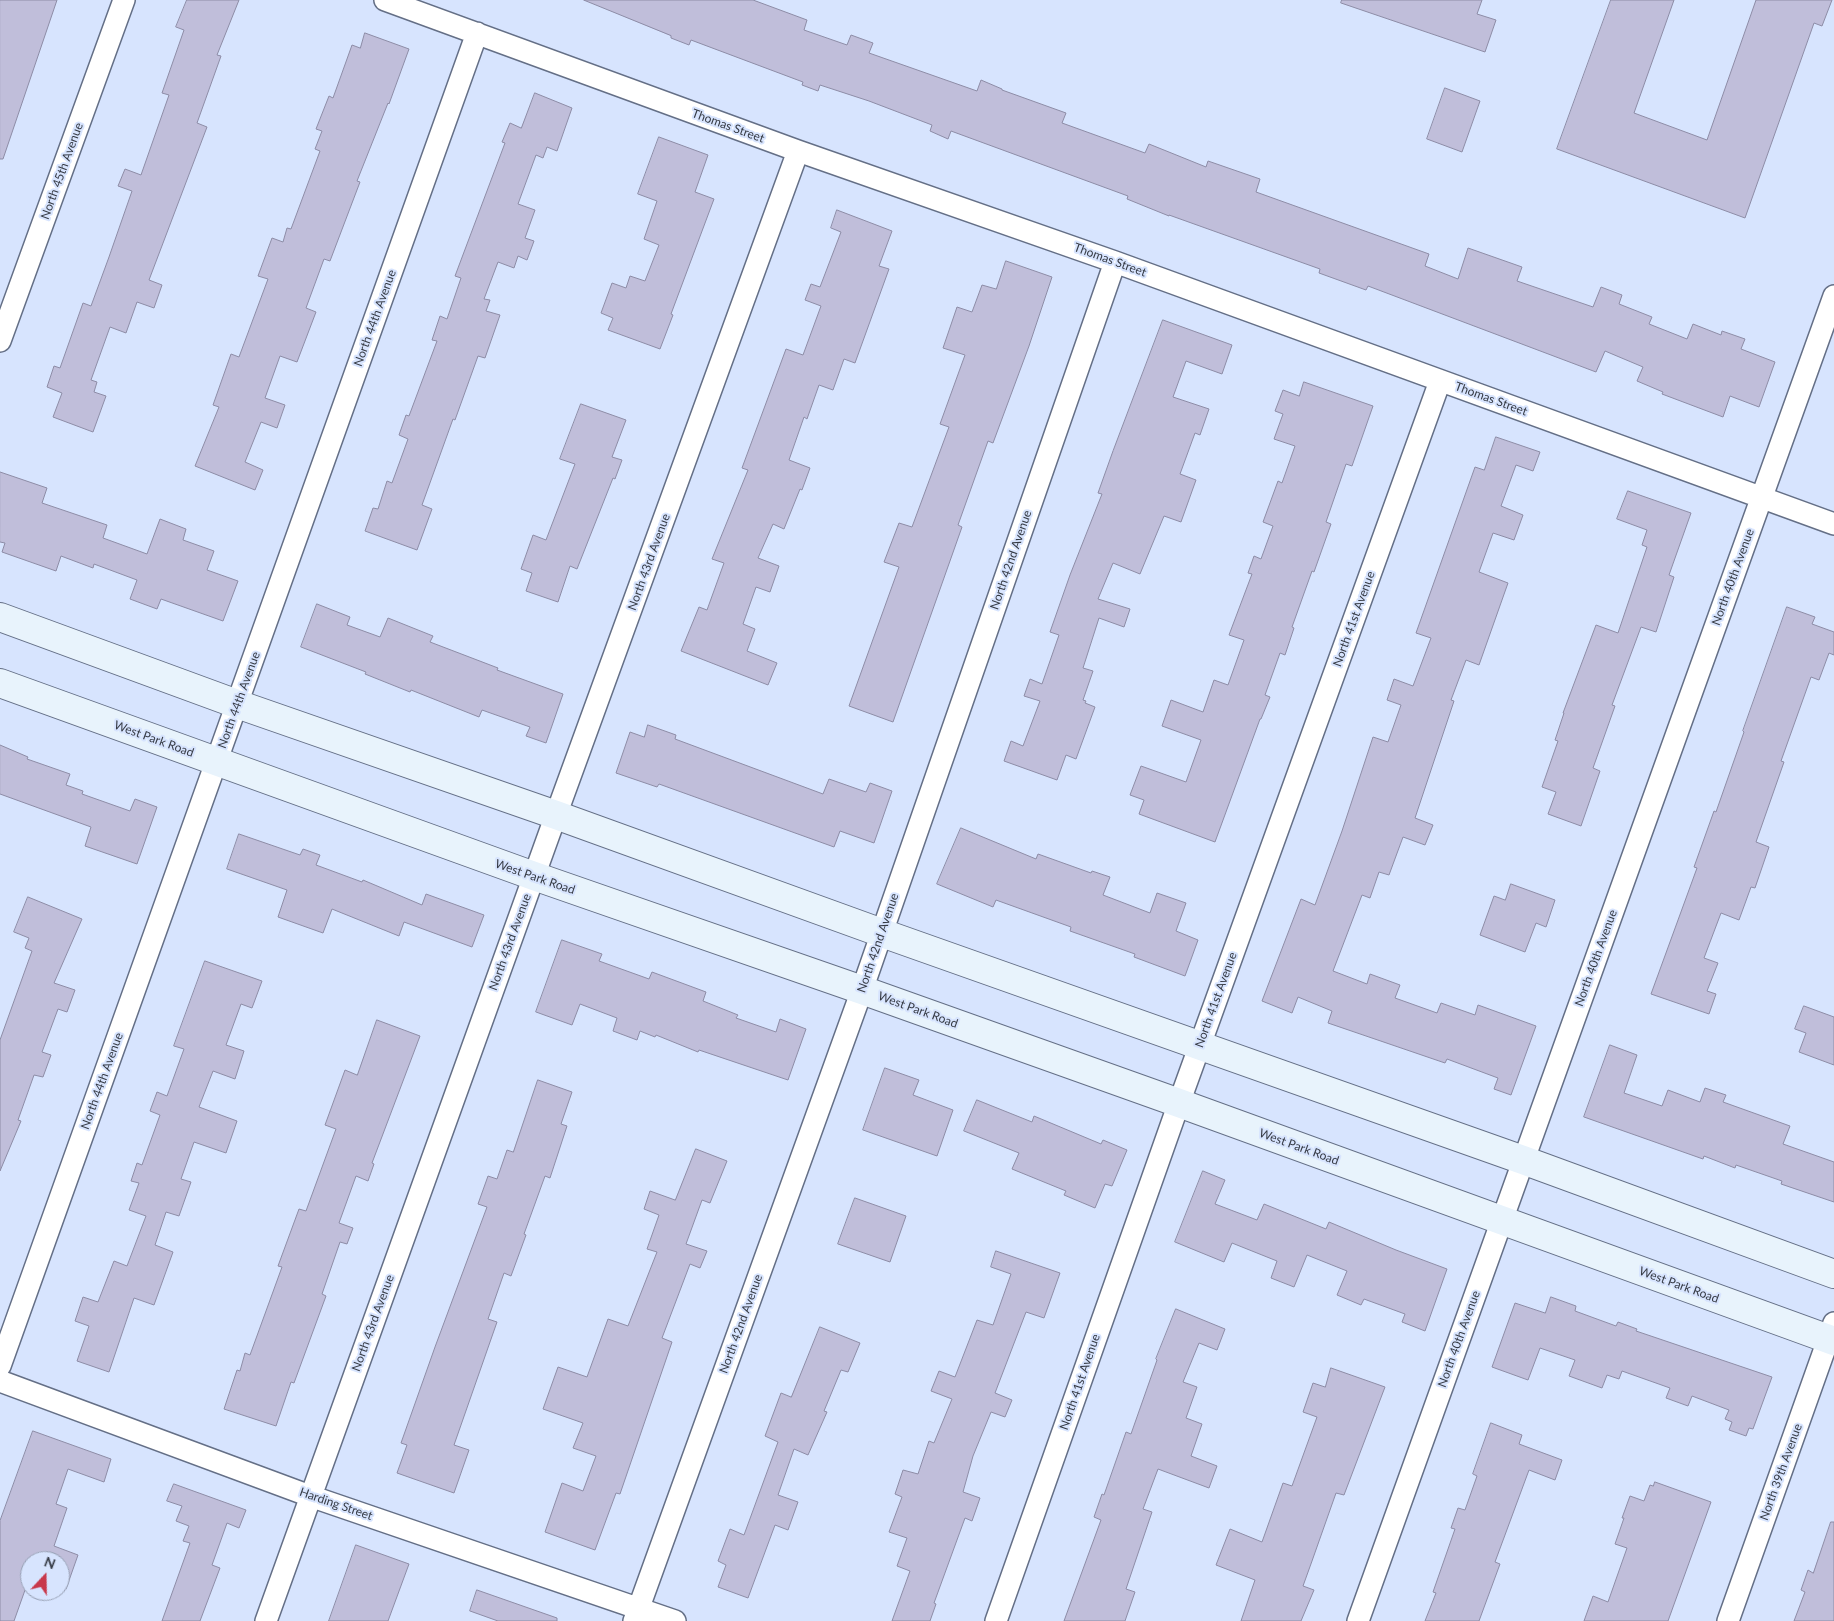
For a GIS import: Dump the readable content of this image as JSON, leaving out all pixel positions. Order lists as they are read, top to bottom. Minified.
{"streets":{"street":["Thomas Street","North 45th Avenue","North 44th Avenue","North 42nd Avenue","North 43rd Avenue","North 40th Avenue","North 41st Avenue","West Park Road","North 39th Avenue","Harding Street"]},"crossings":[["Thomas Street","North 44th Avenue"],["Thomas Street","North 42nd Avenue"],["Thomas Street","North 43rd Avenue"],["Thomas Street","North 40th Avenue"],["Thomas Street","North 41st Avenue"],["North 44th Avenue","West Park Road"],["North 42nd Avenue","West Park Road"],["North 42nd Avenue","Harding Street"],["North 43rd Avenue","West Park Road"],["North 43rd Avenue","Harding Street"],["North 40th Avenue","West Park Road"],["North 41st Avenue","West Park Road"],["West Park Road","North 39th Avenue"]],"north":"top"}
